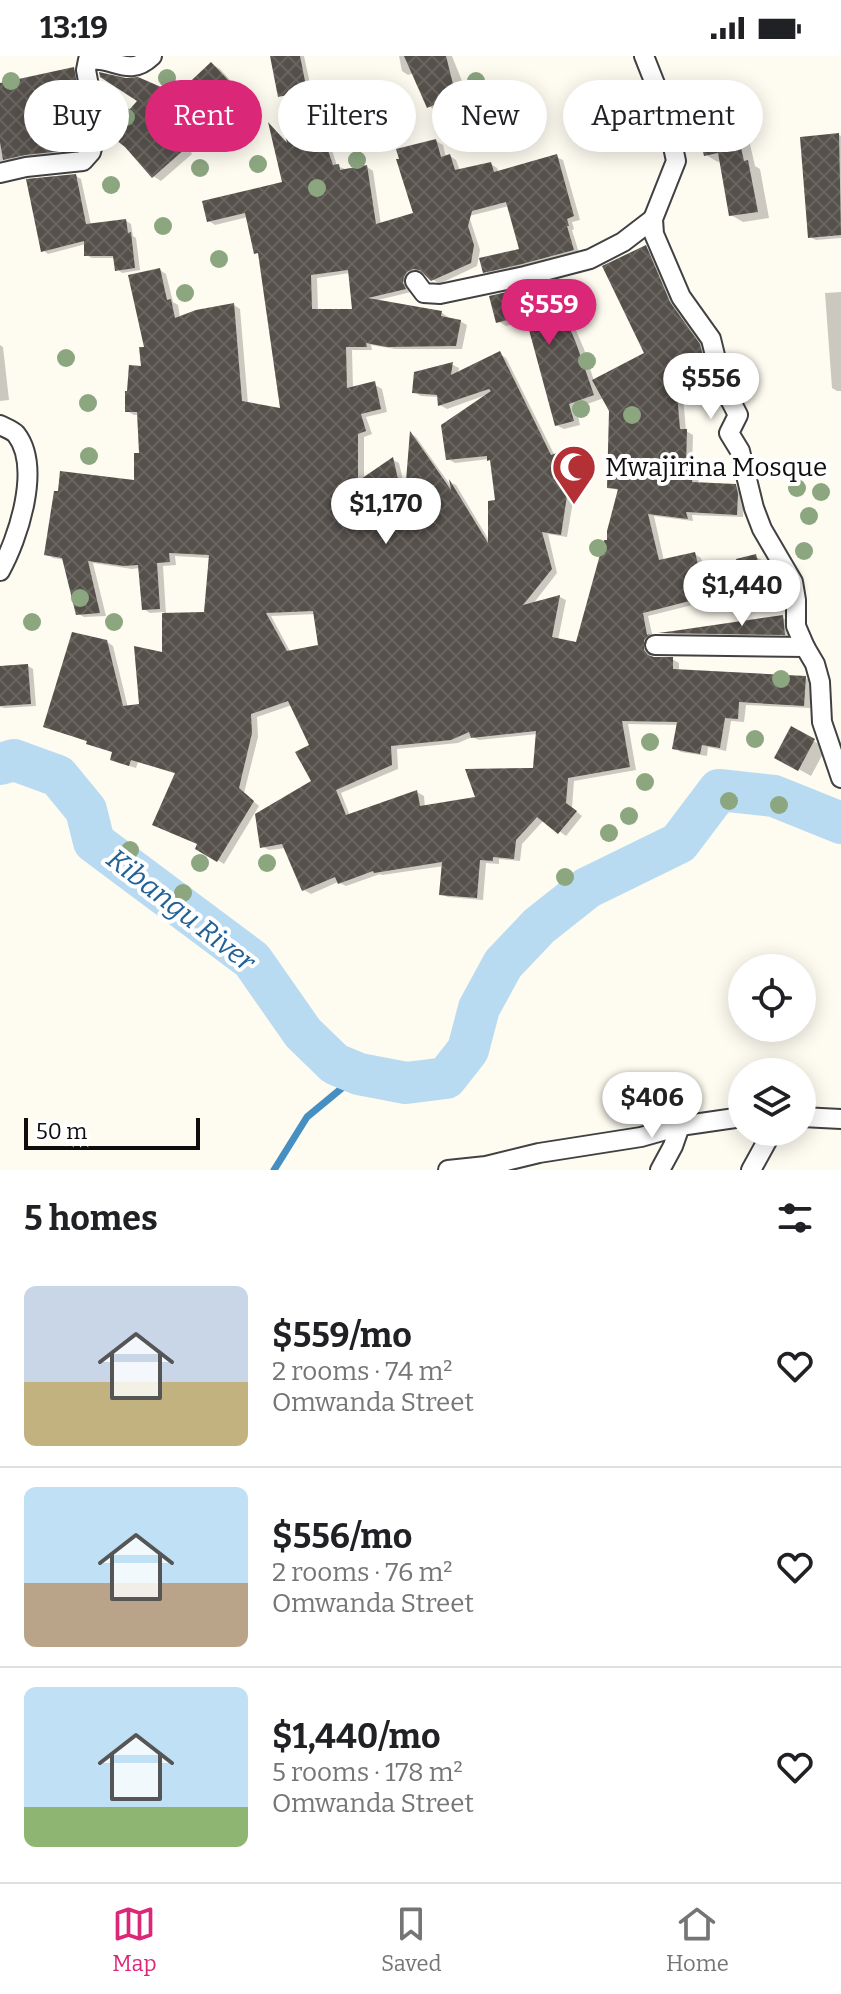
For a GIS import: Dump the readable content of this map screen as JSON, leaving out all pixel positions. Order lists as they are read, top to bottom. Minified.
{"water":["Kibangu River"],"places":{"mosque":["Mwajirina Mosque"]},"scale_bar":"50 m","page":{"status":"13:19","chip":["Buy","Rent","Filters","New","Apartment"],"price":["$559","$556","$1,170","$1,440","$406"],"scale":"50 m","heading":"5 homes","list":[{"name":"$559/mo","note":"2 rooms · 74 m² · Omwanda Street"},{"name":"$556/mo","note":"2 rooms · 76 m² · Omwanda Street"},{"name":"$1,440/mo","note":"5 rooms · 178 m² · Omwanda Street"}],"tabs":["Map","Saved","Home"]}}
